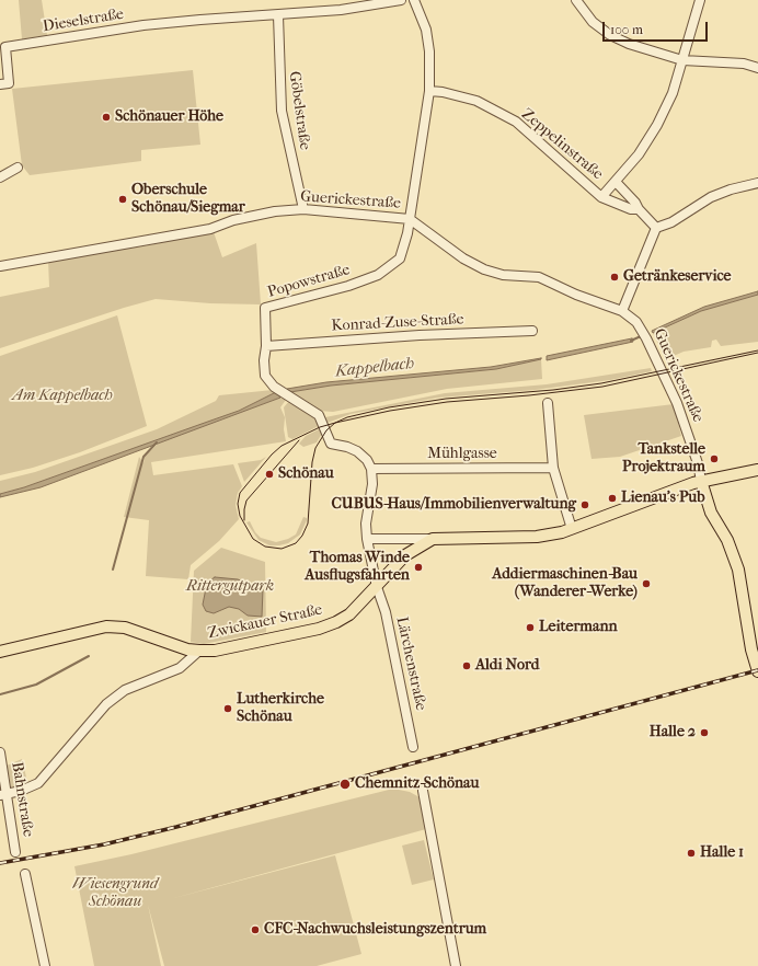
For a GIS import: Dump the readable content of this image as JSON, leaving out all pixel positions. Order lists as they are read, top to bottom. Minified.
{"streets":{"main road":["Zwickauer Straße"],"street":["Dieselstraße","Göbelstraße","Zeppelinstraße","Guerickestraße","Popowstraße","Konrad-Zuse-Straße","Mühlgasse","Lärchenstraße","Bahnstraße"]},"crossings":[["Dieselstraße","Göbelstraße"],["Göbelstraße","Guerickestraße"],["Zeppelinstraße","Popowstraße"],["Guerickestraße","Popowstraße"],["Guerickestraße","Zwickauer Straße"],["Popowstraße","Konrad-Zuse-Straße"],["Popowstraße","Mühlgasse"],["Zwickauer Straße","Lärchenstraße"]],"water":["Kappelbach"],"parks":["Am Kappelbach","Rittergutpark","Wiesengrund Schönau"],"places":["Schönauer Höhe","Oberschule Schönau/Siegmar","Getränkeservice","Tankstelle Projektraum","Schönau","Lienau's Pub","CUBUS-Haus/Immobilienverwaltung","Thomas Winde Ausflugsfahrten","Addiermaschinen-Bau (Wanderer-Werke)","Leitermann","Aldi Nord","Lutherkirche Schönau","Halle 2","Chemnitz-Schönau","Halle 1","CFC-Nachwuchsleistungszentrum"],"scale_bar":"100 m"}
